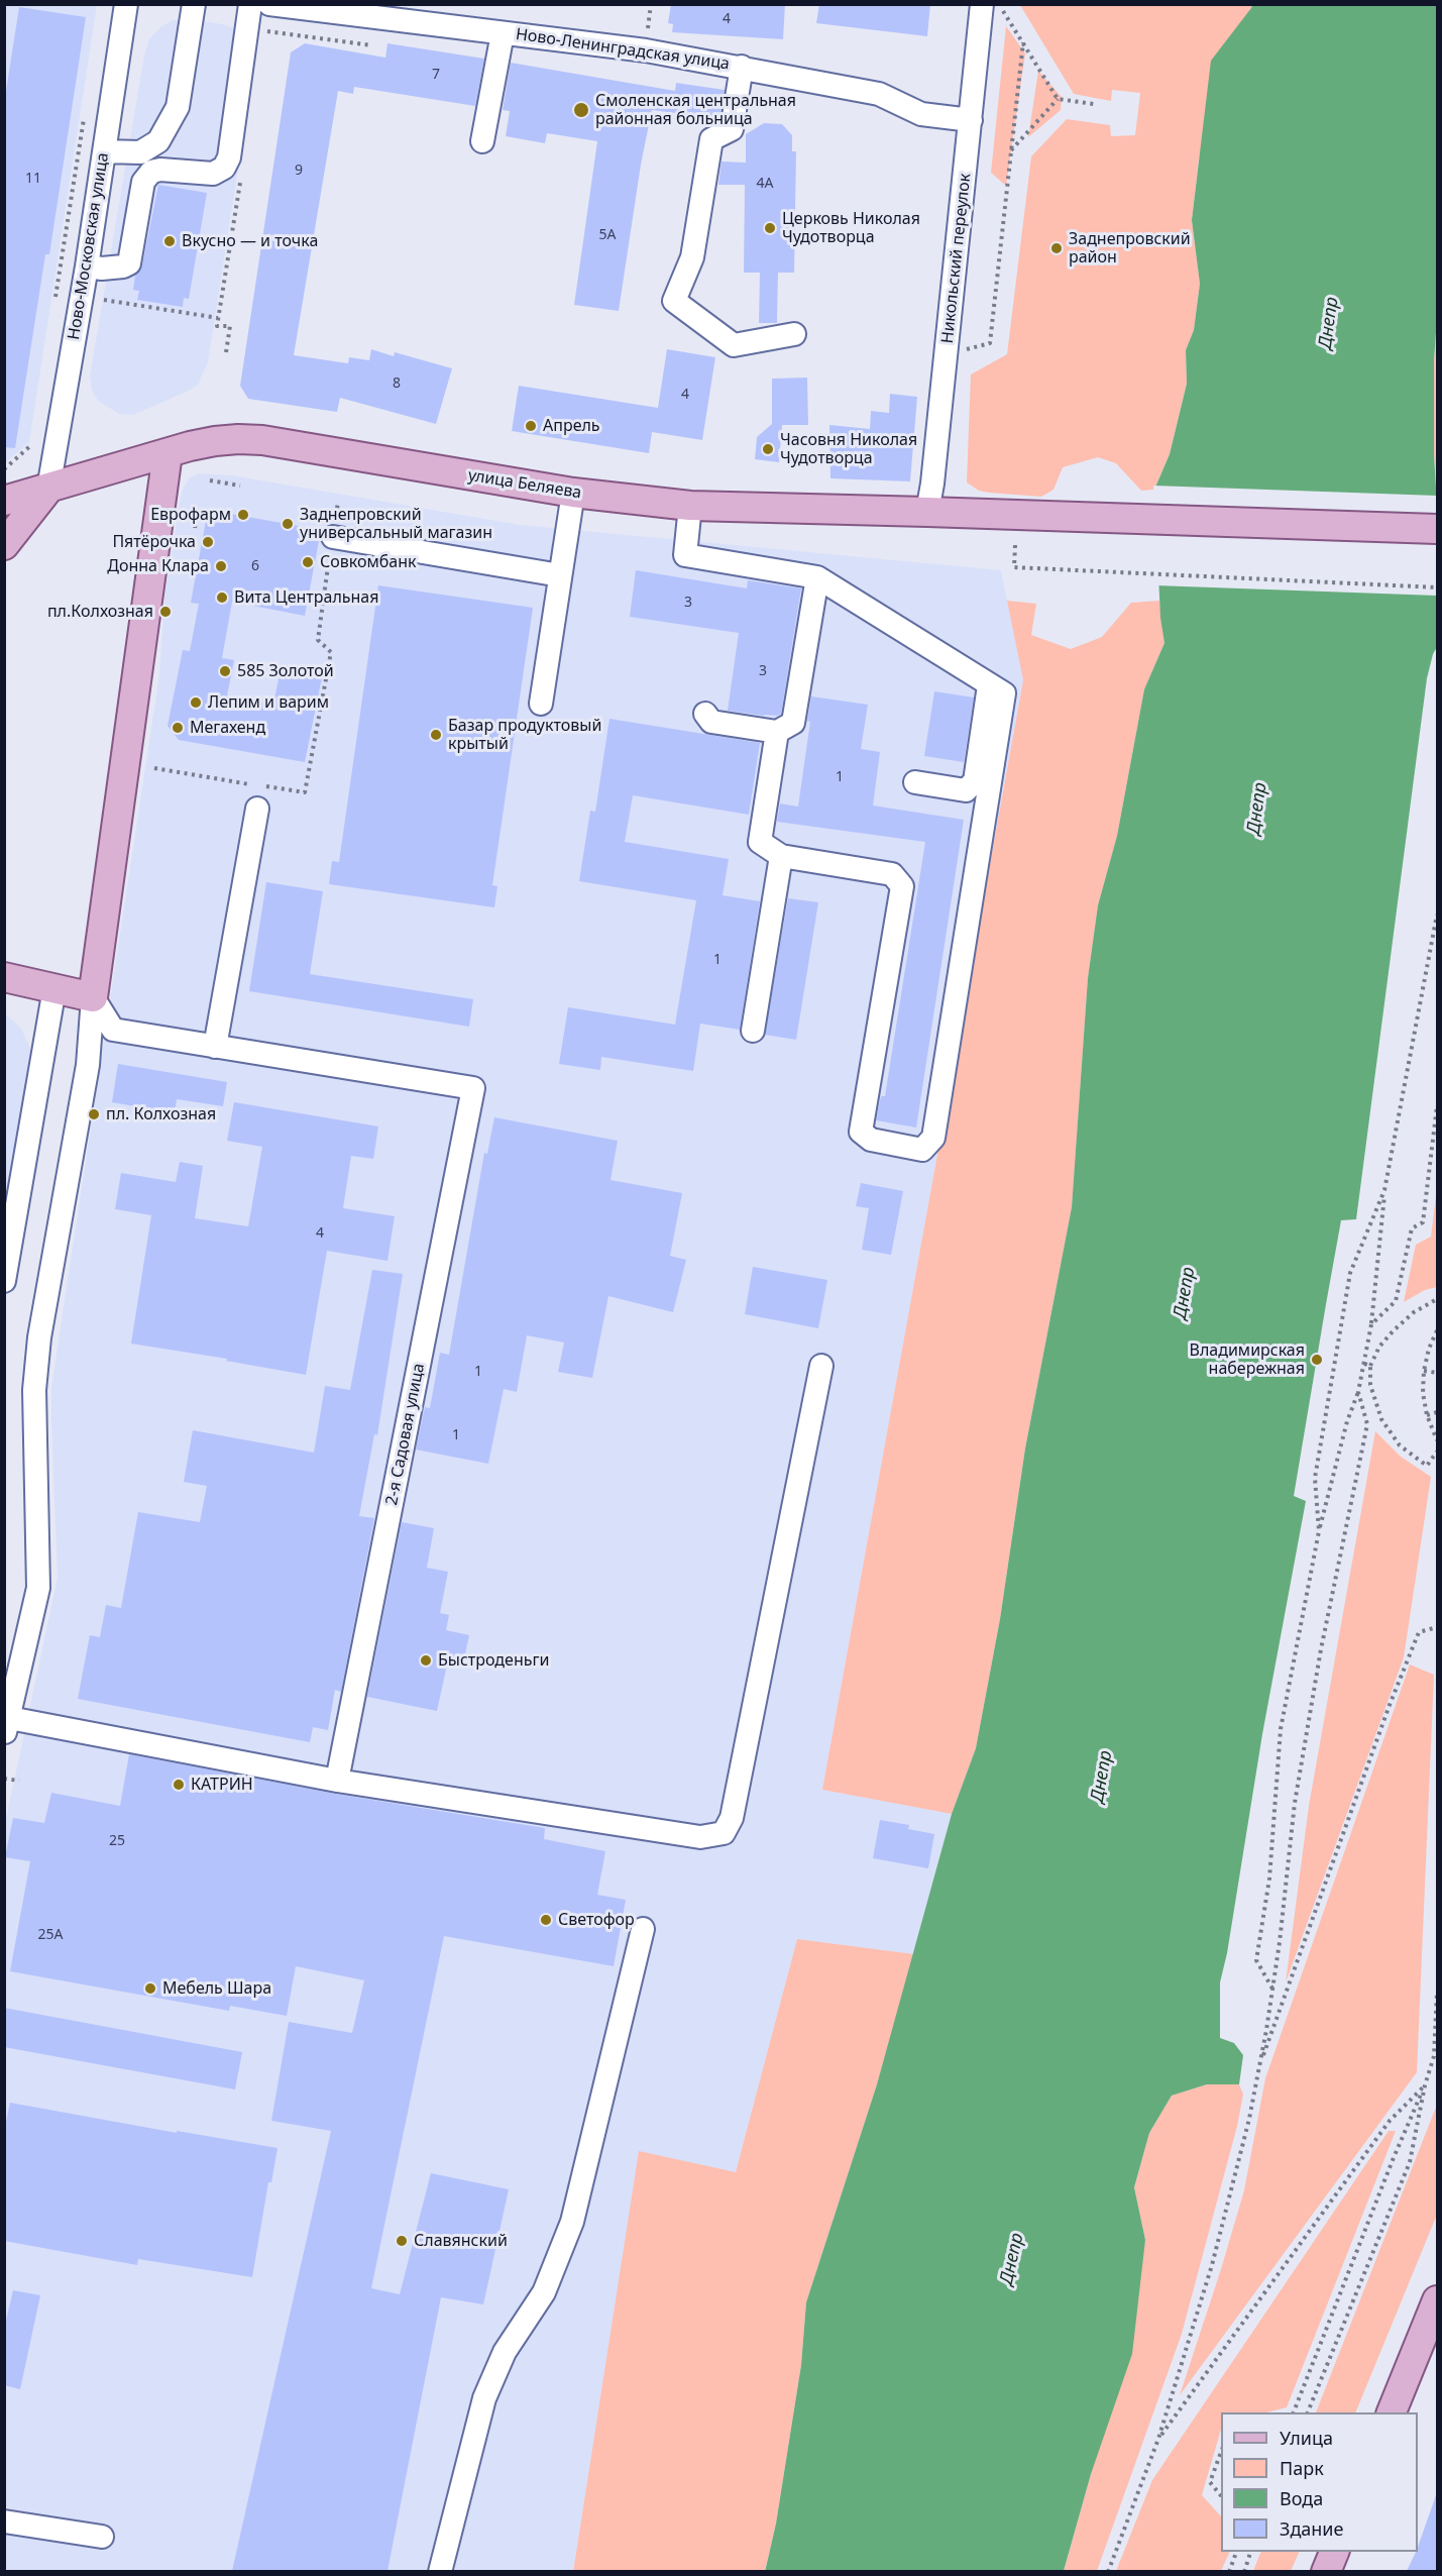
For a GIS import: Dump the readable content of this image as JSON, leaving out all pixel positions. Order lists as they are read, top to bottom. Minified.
{"streets":{"main road":["улица Беляева"],"street":["Ново-Ленинградская улица","Ново-Московская улица","Никольский переулок","2-я Садовая улица"]},"crossings":[["Ново-Ленинградская улица","Никольский переулок"],["Ново-Московская улица","улица Беляева"],["Никольский переулок","улица Беляева"]],"water":["Днепр"],"places":["Смоленская центральная районная больница","Церковь Николая Чудотворца","Вкусно — и точка","Заднепровский район","Апрель","Часовня Николая Чудотворца","Еврофарм","Заднепровский универсальный магазин","Пятёрочка","Совкомбанк","Донна Клара","Вита Центральная","пл.Колхозная","585 Золотой","Лепим и варим","Мегахенд","Базар продуктовый крытый","пл. Колхозная","Владимирская набережная","Быстроденьги","КАТРИН","Светофор","Мебель Шара","Славянский"],"house_numbers":["4","7","9","11","4А","5А","8","4","6","3","3","1","1","4","1","1","25","25А"],"legend":["Улица","Парк","Вода","Здание"]}
